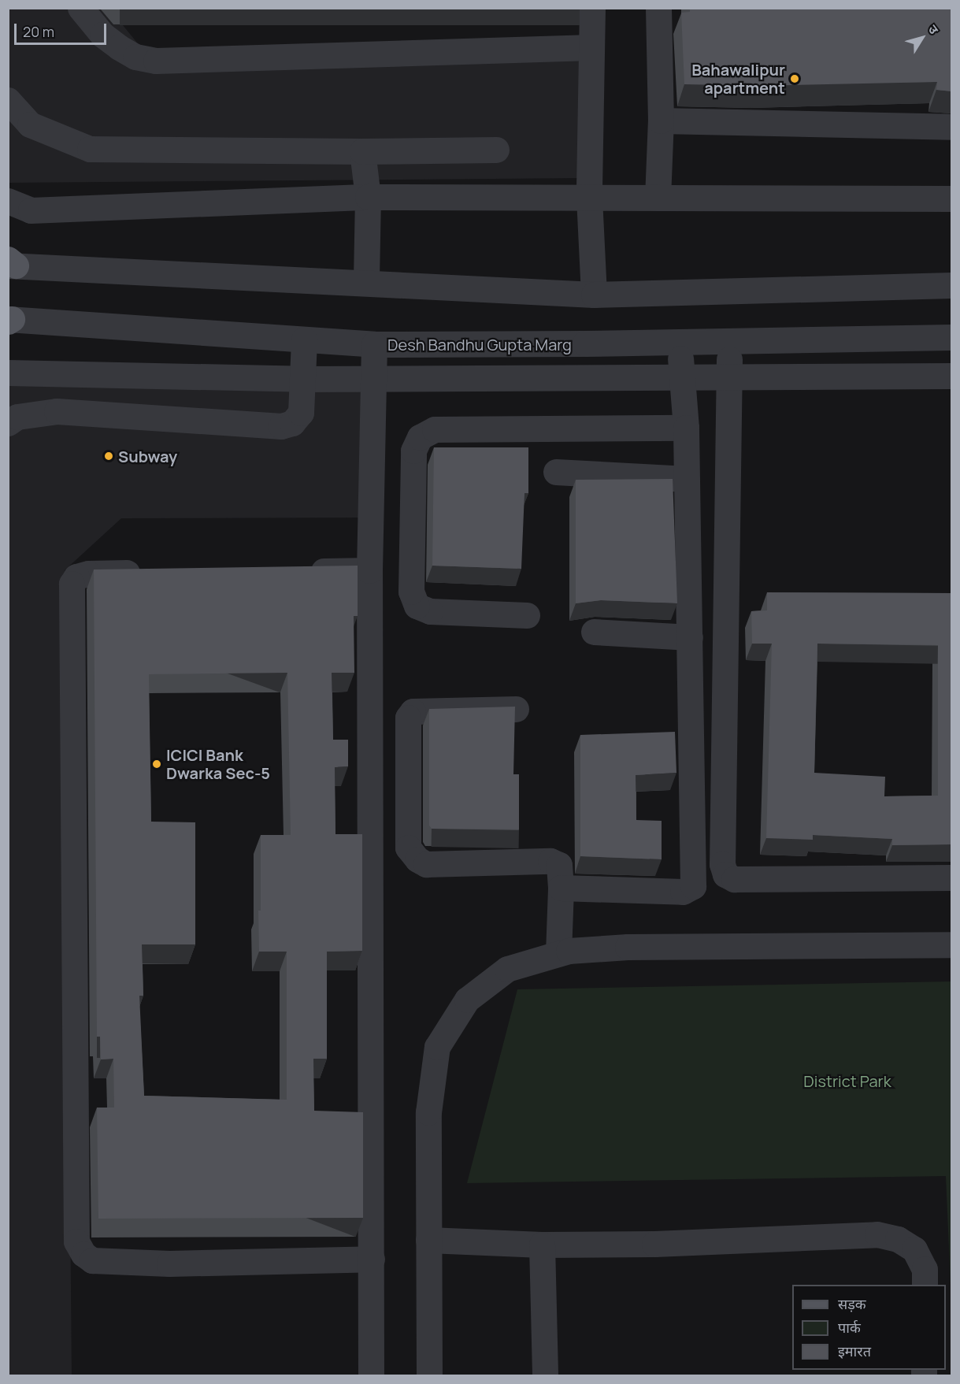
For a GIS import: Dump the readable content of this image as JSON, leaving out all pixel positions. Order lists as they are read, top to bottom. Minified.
{"streets":{"street":["Desh Bandhu Gupta Marg"]},"parks":["District Park"],"places":["Bahawalipur apartment","Subway","ICICI Bank Dwarka Sec-5"],"legend":["सड़क","पार्क","इमारत"],"scale_bar":"20 m","north":"top right"}
